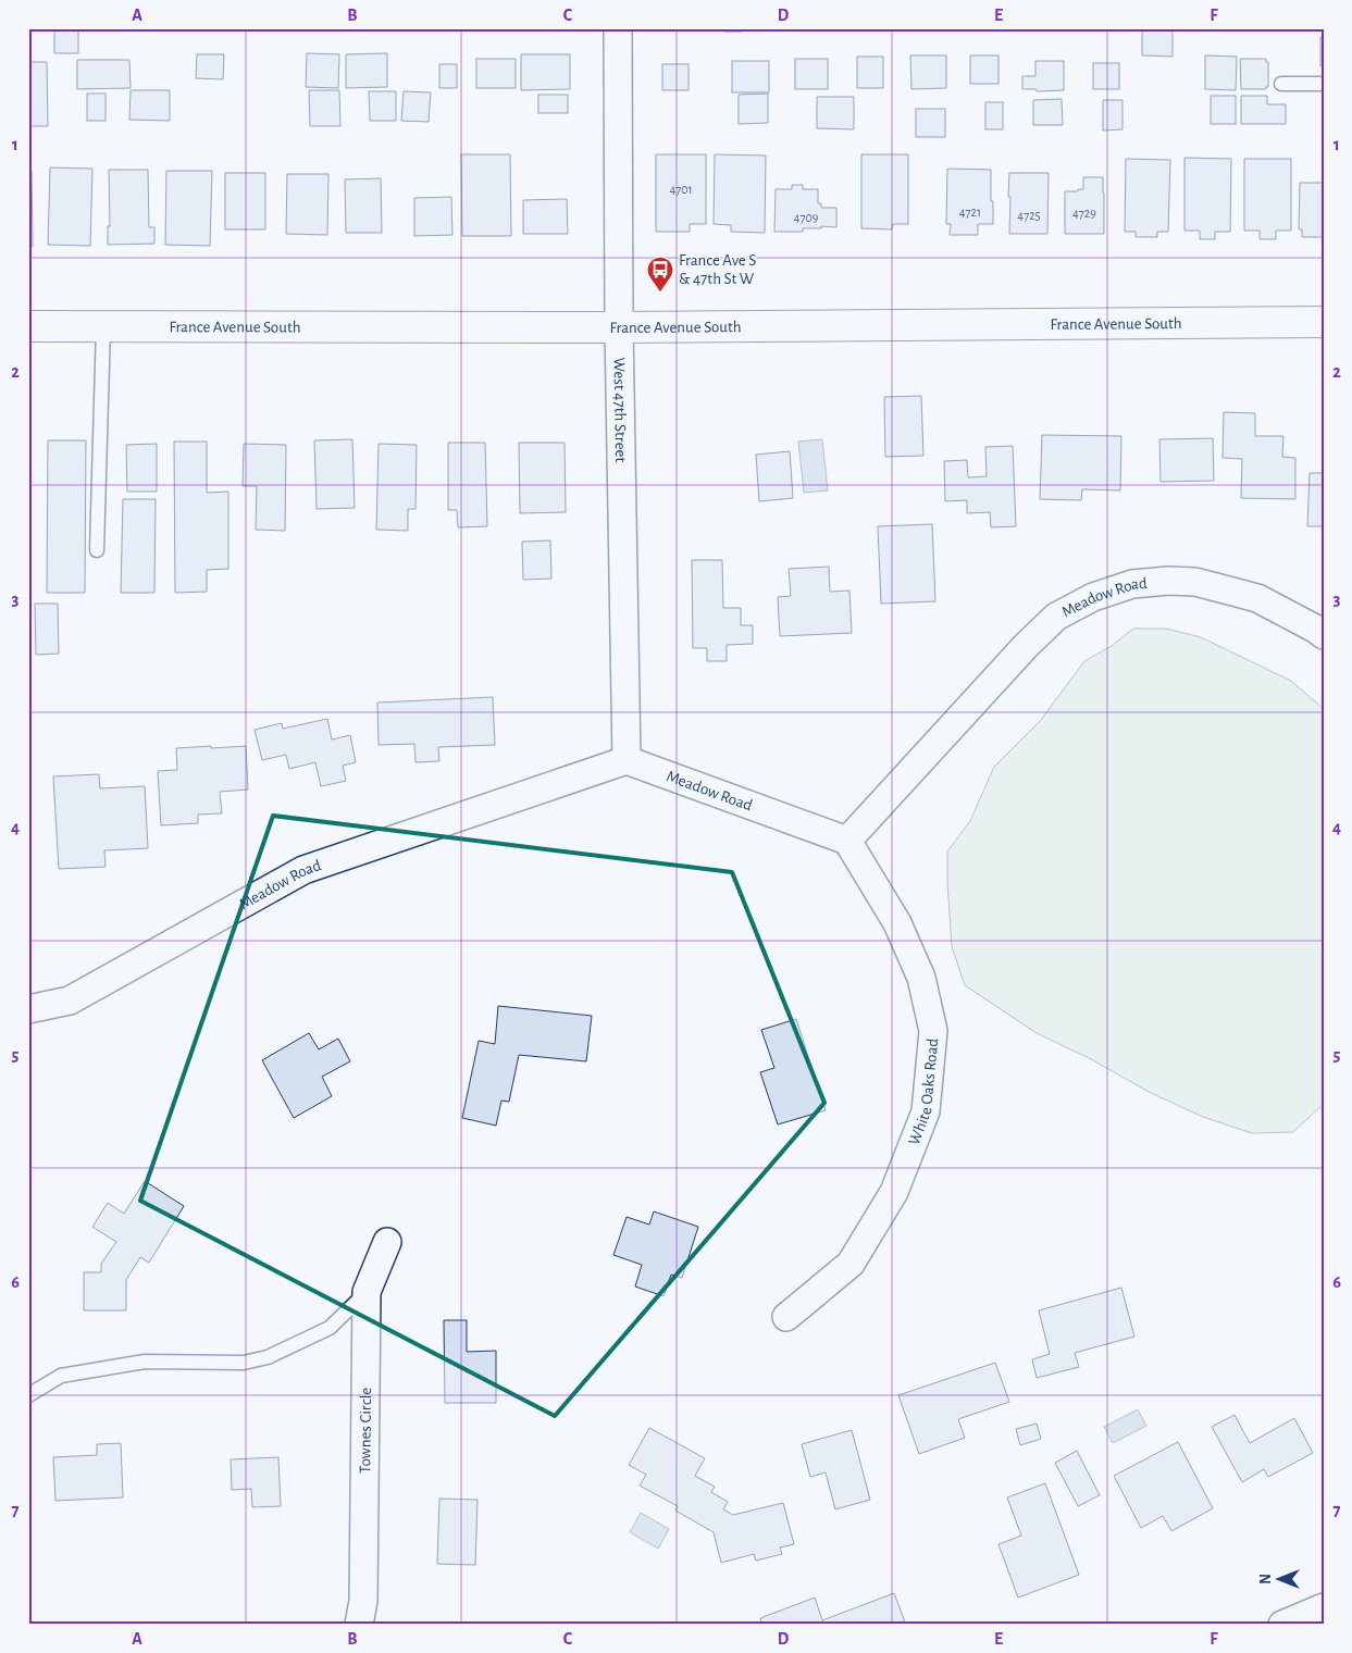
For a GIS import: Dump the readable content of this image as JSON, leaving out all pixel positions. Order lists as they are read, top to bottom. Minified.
{"streets":{"main road":["France Avenue South"],"street":["West 47th Street","Meadow Road","White Oaks Road","Townes Circle"]},"crossings":[["France Avenue South","West 47th Street"],["West 47th Street","Meadow Road"],["Meadow Road","White Oaks Road"]],"places":{"bus stop":["France Ave S & 47th St W"]},"house_numbers":["4701","4721","4729","4725","4709"],"north":"left","grid":{"columns":["A","B","C","D","E","F"],"rows":["1","2","3","4","5","6","7"]}}
